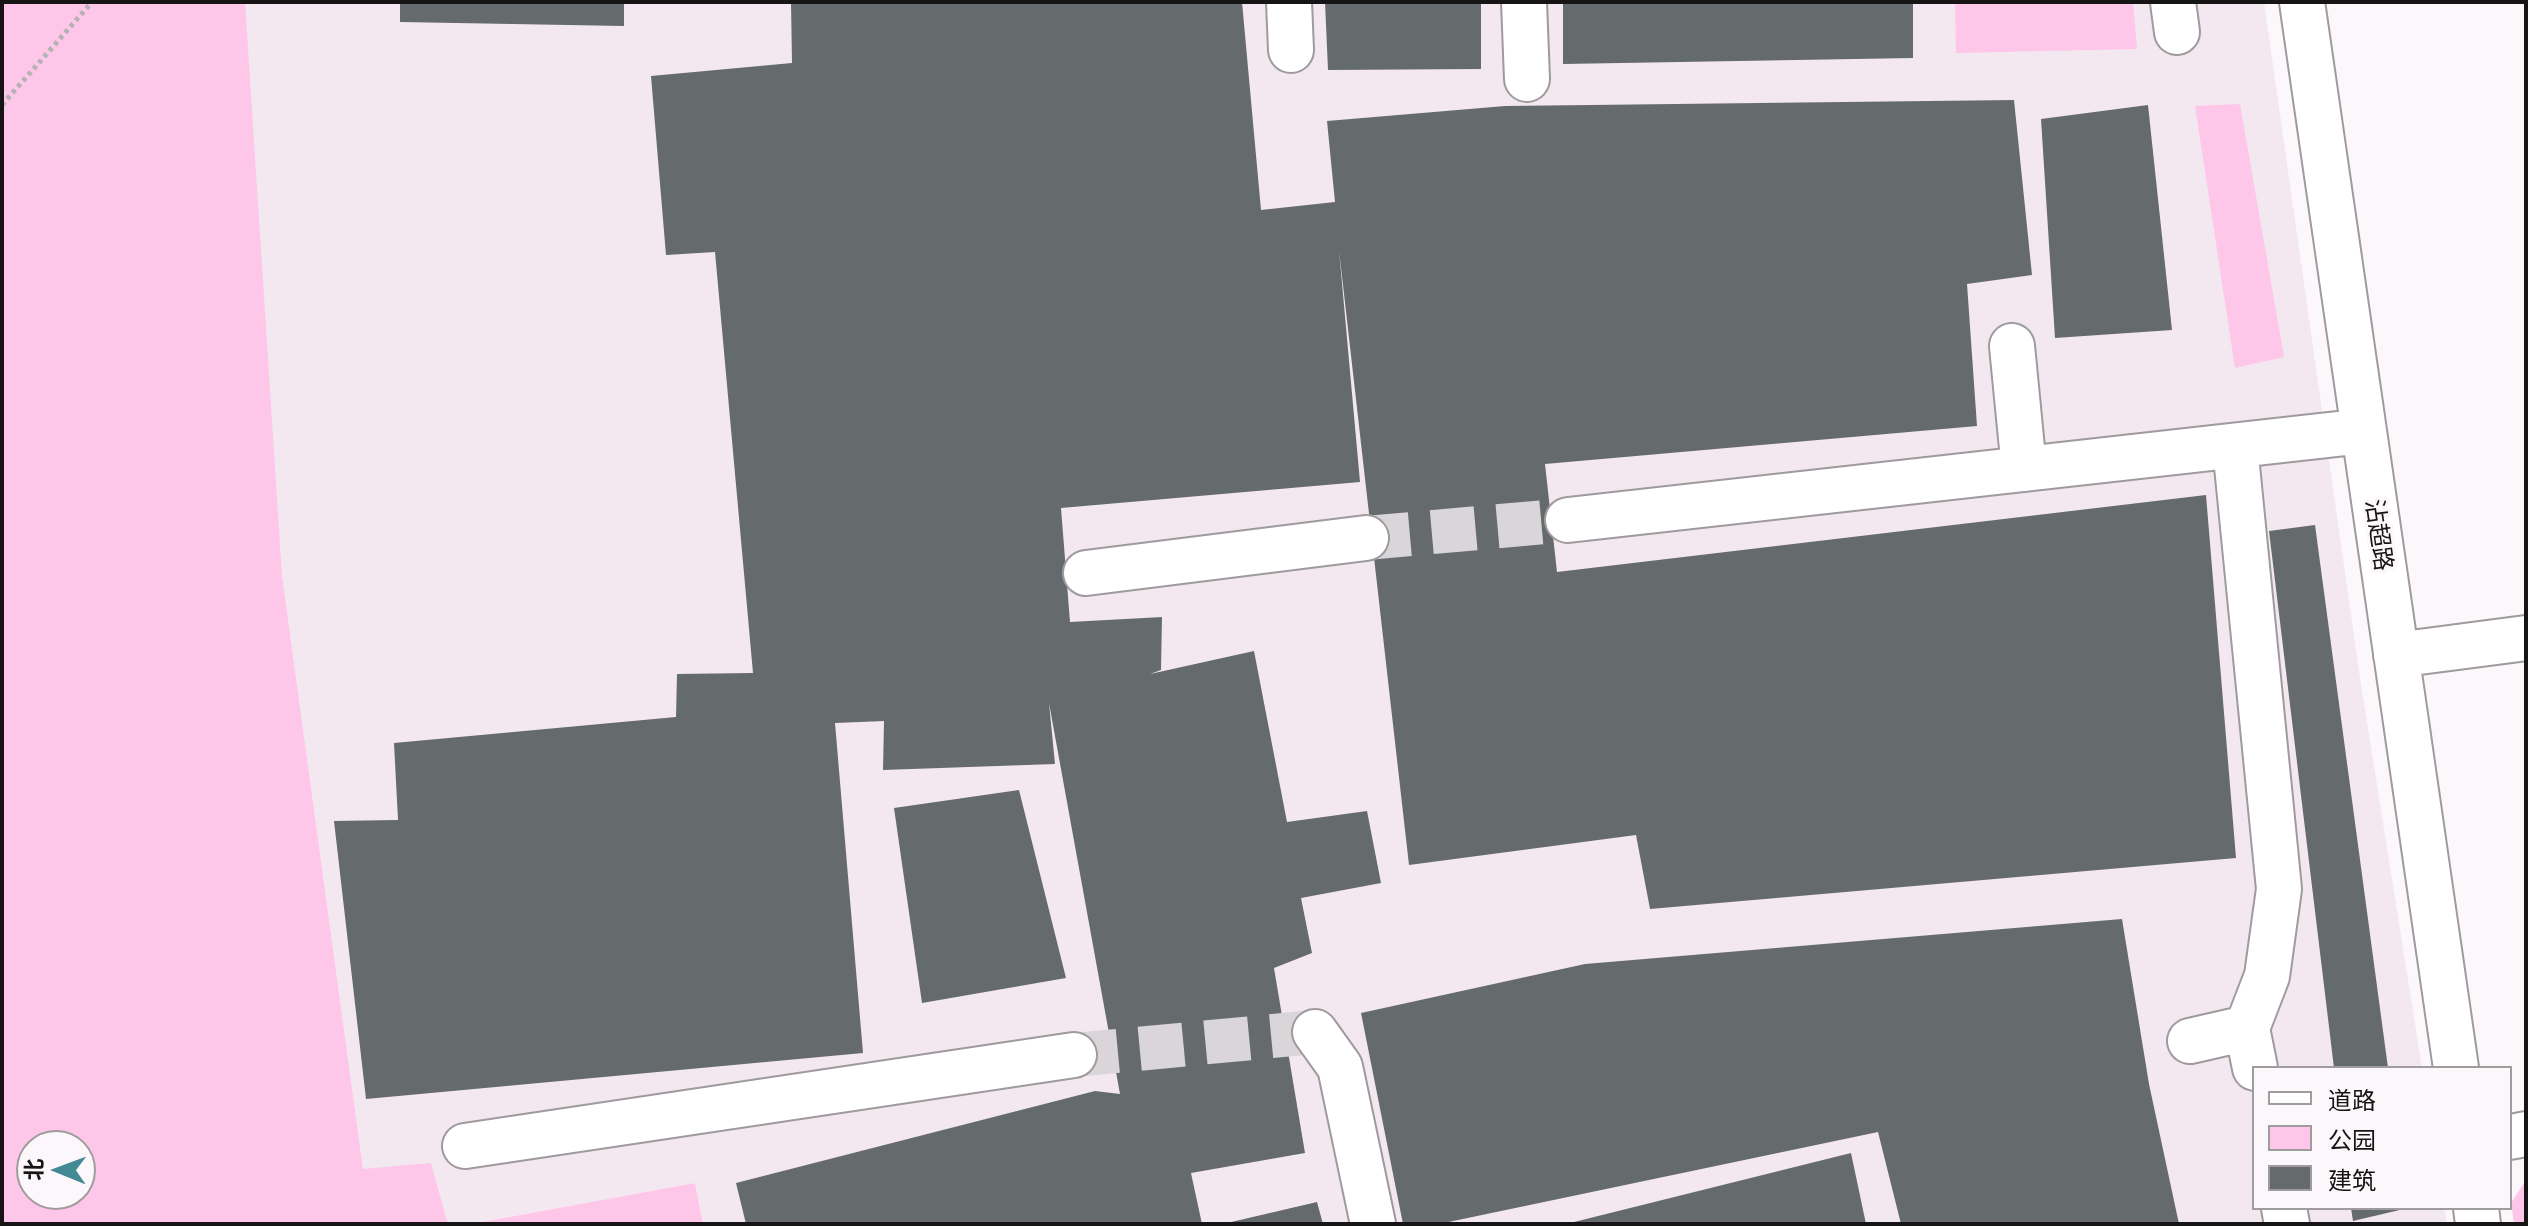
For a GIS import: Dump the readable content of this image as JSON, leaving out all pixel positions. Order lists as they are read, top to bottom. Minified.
{"streets":{"street":["沾超路"]},"legend":["道路","公园","建筑"],"north":"left"}
